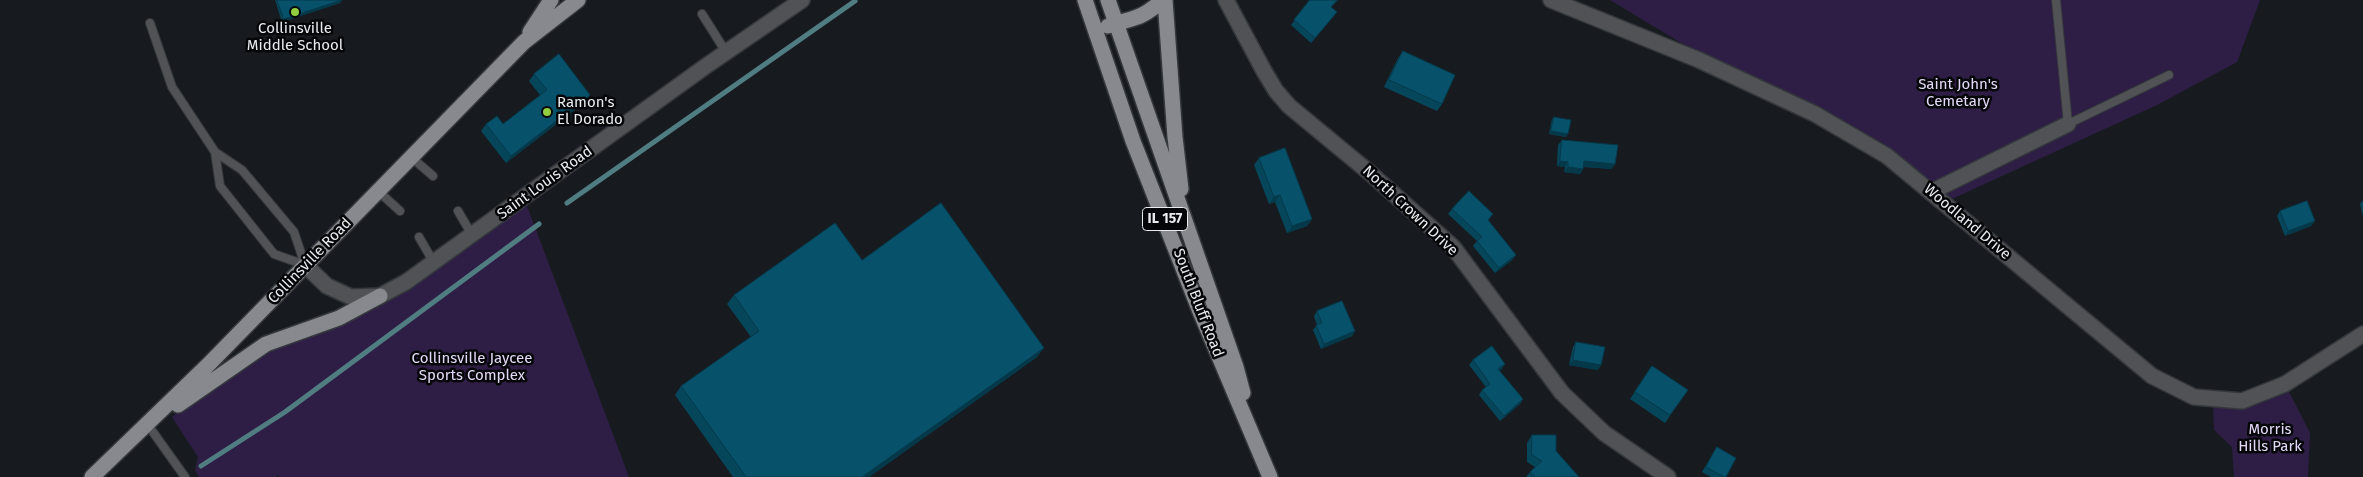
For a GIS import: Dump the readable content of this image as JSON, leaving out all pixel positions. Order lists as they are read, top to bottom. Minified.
{"streets":{"main road":["IL 157","Collinsville Road","South Bluff Road"],"street":["Saint Louis Road","North Crown Drive","Woodland Drive"]},"crossings":[["Saint Louis Road","Collinsville Road"]],"parks":["Saint John's Cemetary","Collinsville Jaycee Sports Complex","Morris Hills Park"],"places":["Collinsville Middle School","Ramon's El Dorado"]}
